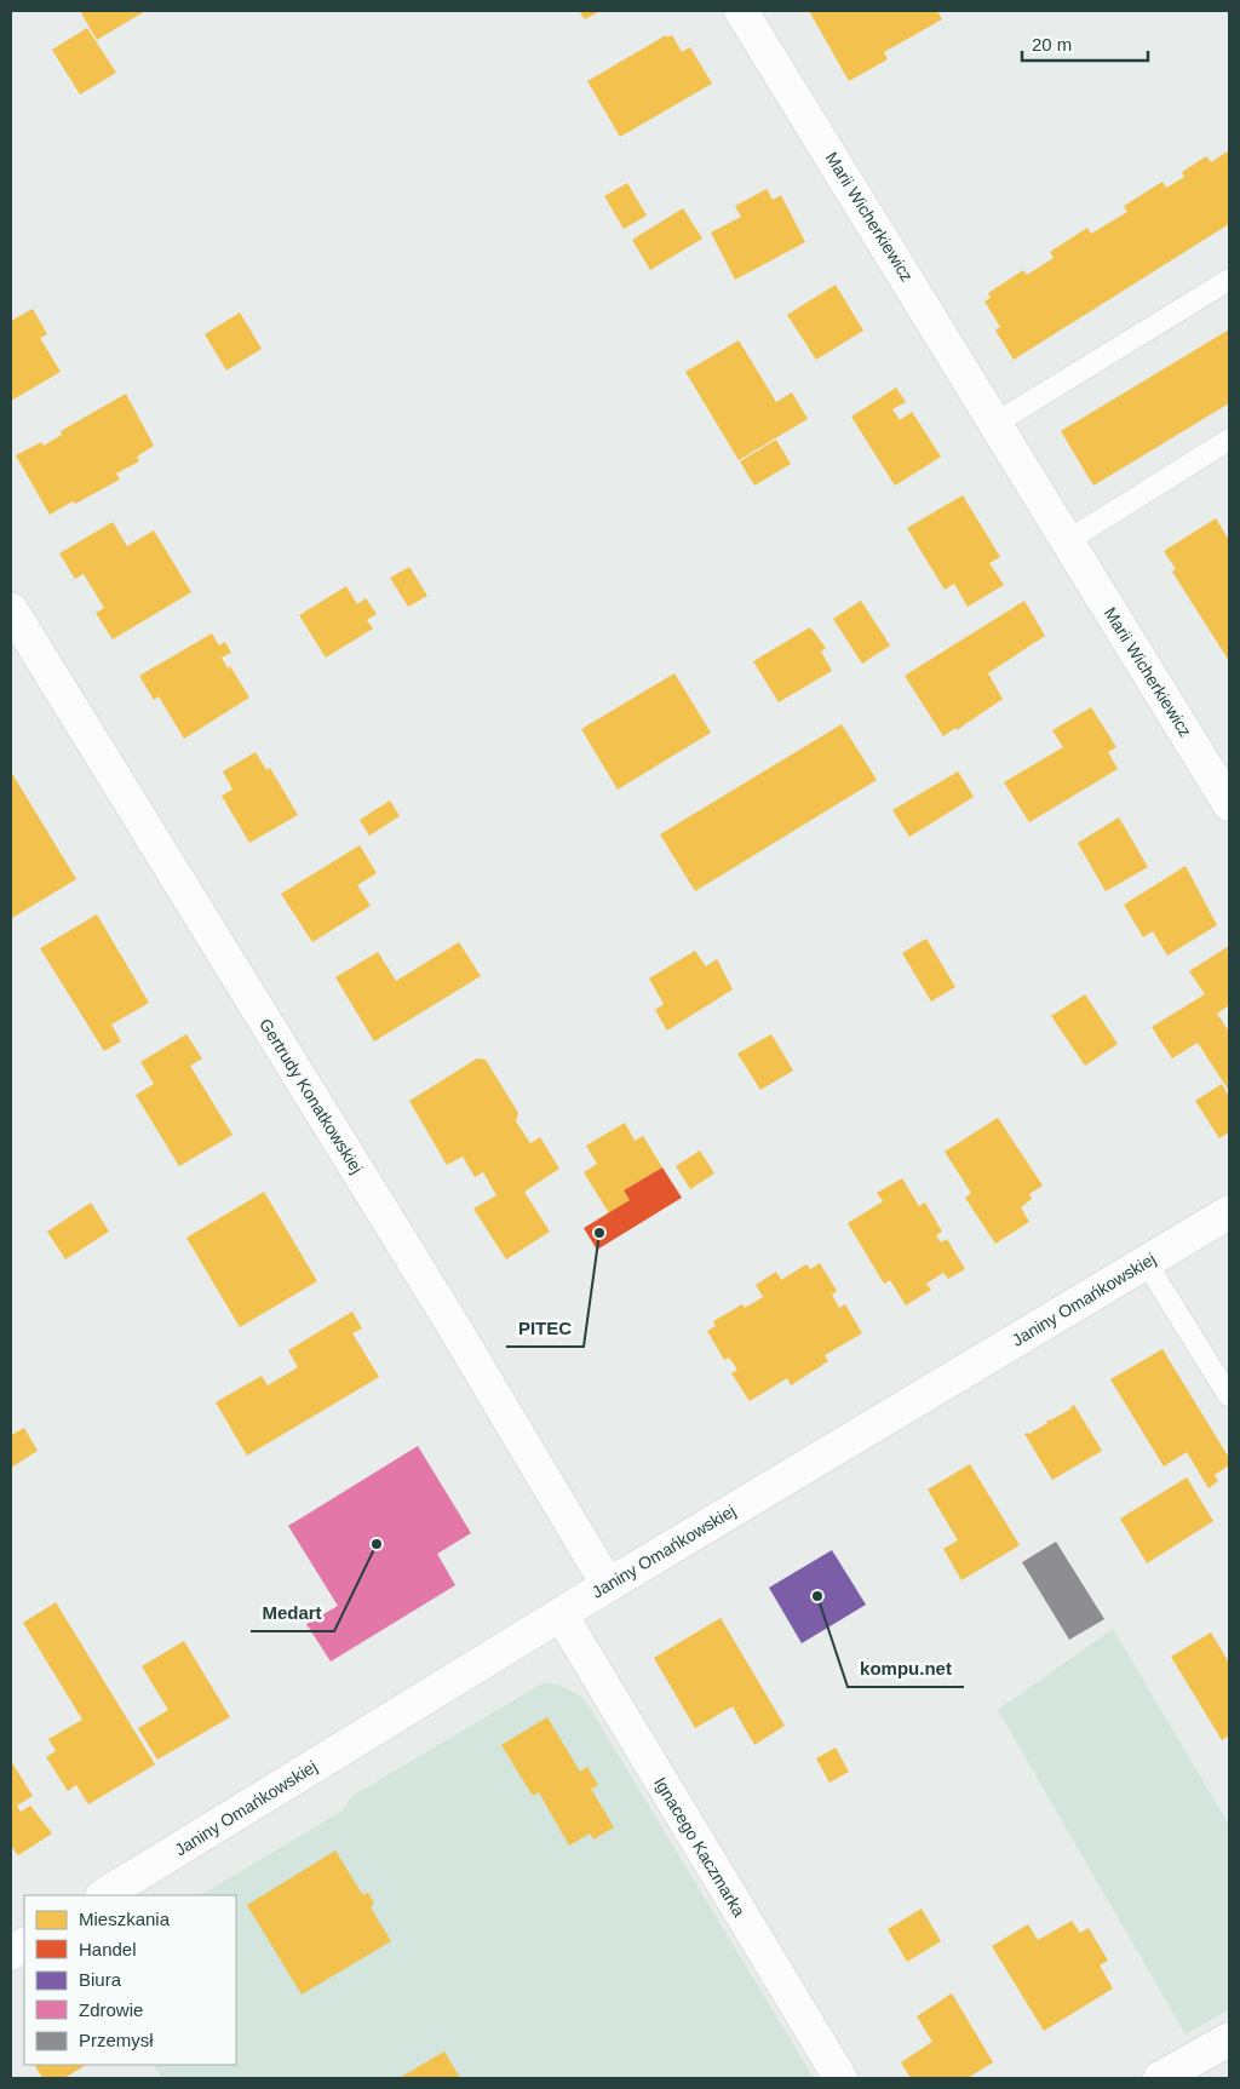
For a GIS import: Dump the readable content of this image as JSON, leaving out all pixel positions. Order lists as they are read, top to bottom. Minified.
{"streets":{"street":["Marii Wicherkiewicz","Gertrudy Konatkowskiej","Janiny Omańkowskiej","Ignacego Kaczmarka"]},"crossings":[["Gertrudy Konatkowskiej","Janiny Omańkowskiej"],["Janiny Omańkowskiej","Ignacego Kaczmarka"]],"places":["PITEC","Medart","kompu.net"],"legend":["Mieszkania","Handel","Biura","Zdrowie","Przemysł"],"scale_bar":"20 m"}
